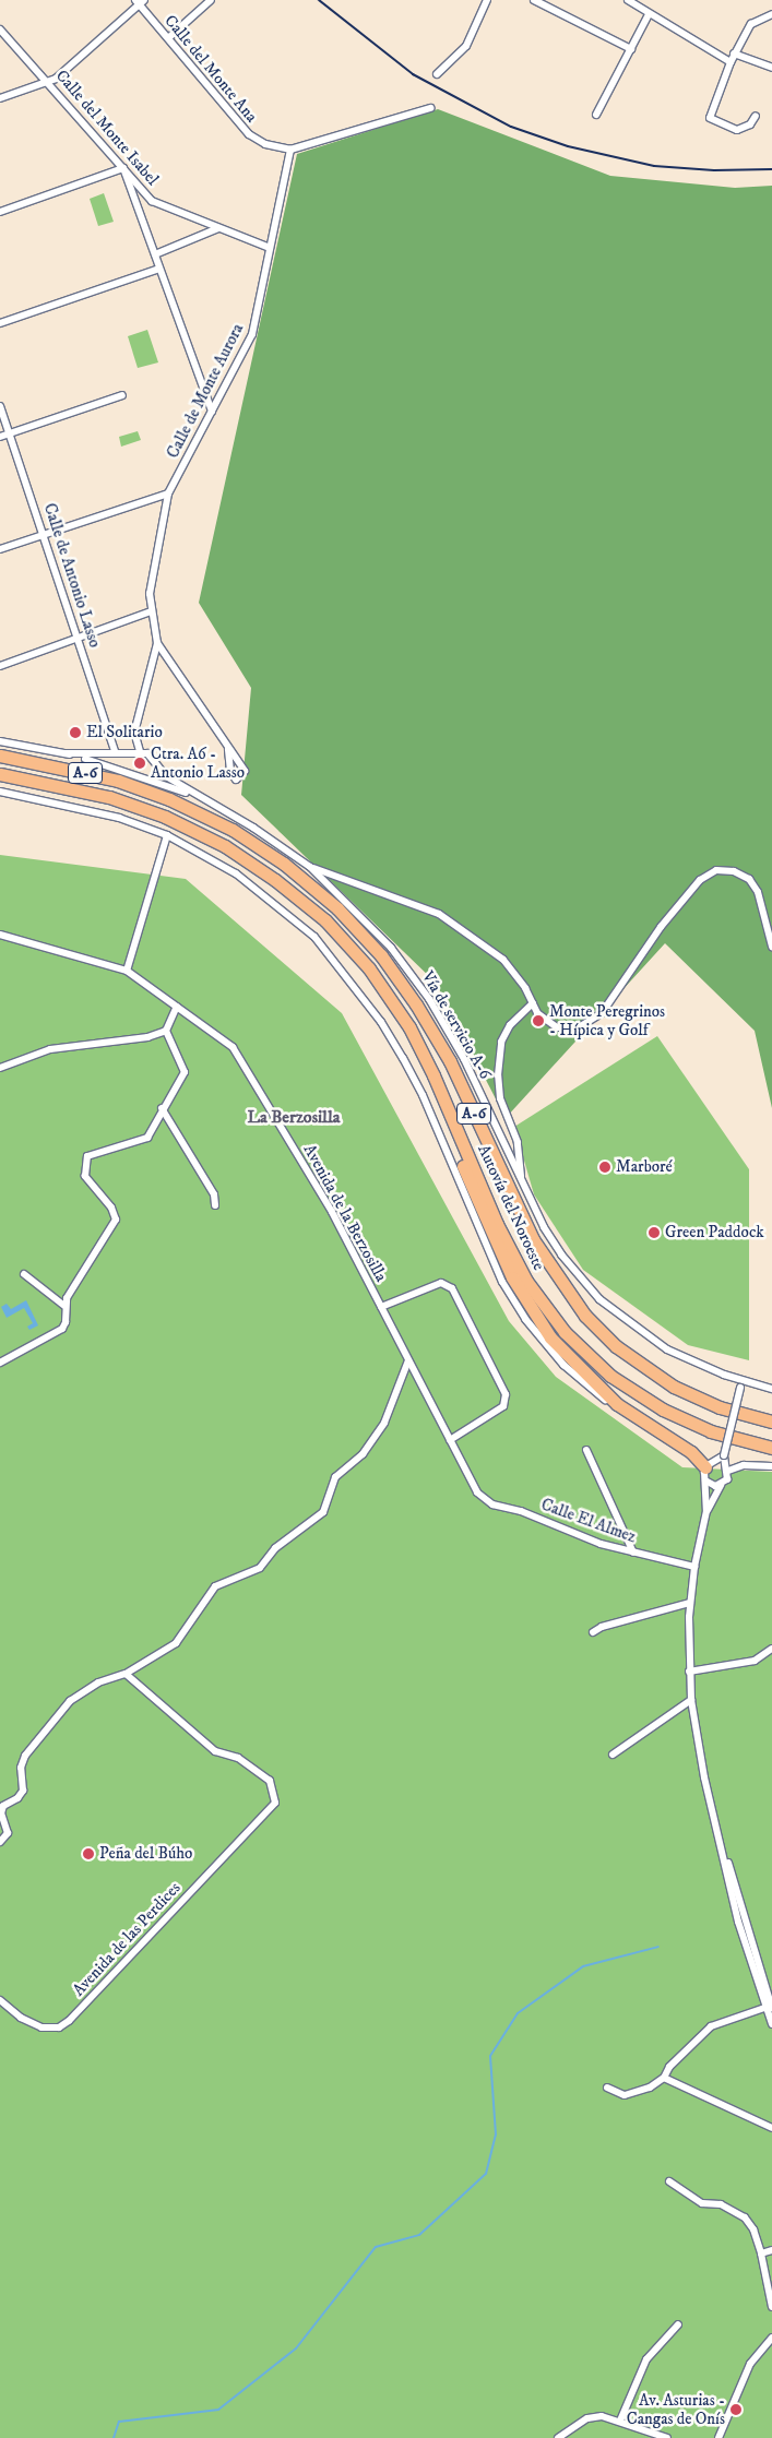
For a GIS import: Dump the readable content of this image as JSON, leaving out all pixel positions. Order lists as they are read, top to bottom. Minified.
{"streets":{"highway":["A-6","Autovía del Noroeste"],"street":["Calle del Monte Ana","Calle del Monte Isabel","Calle de Monte Aurora","Calle de Antonio Lasso","Vía de servicio A-6","Avenida de la Berzosilla","Calle El Almez","Avenida de las Perdices"]},"crossings":[["Calle del Monte Ana","Calle de Monte Aurora"],["Calle del Monte Isabel","Calle de Monte Aurora"],["Avenida de la Berzosilla","Calle El Almez"]],"districts":["La Berzosilla"],"places":["El Solitario","Ctra. A6 - Antonio Lasso","Monte Peregrinos - Hípica y Golf","Marboré","Green Paddock","Peña del Búho","Av. Asturias - Cangas de Onís"]}
